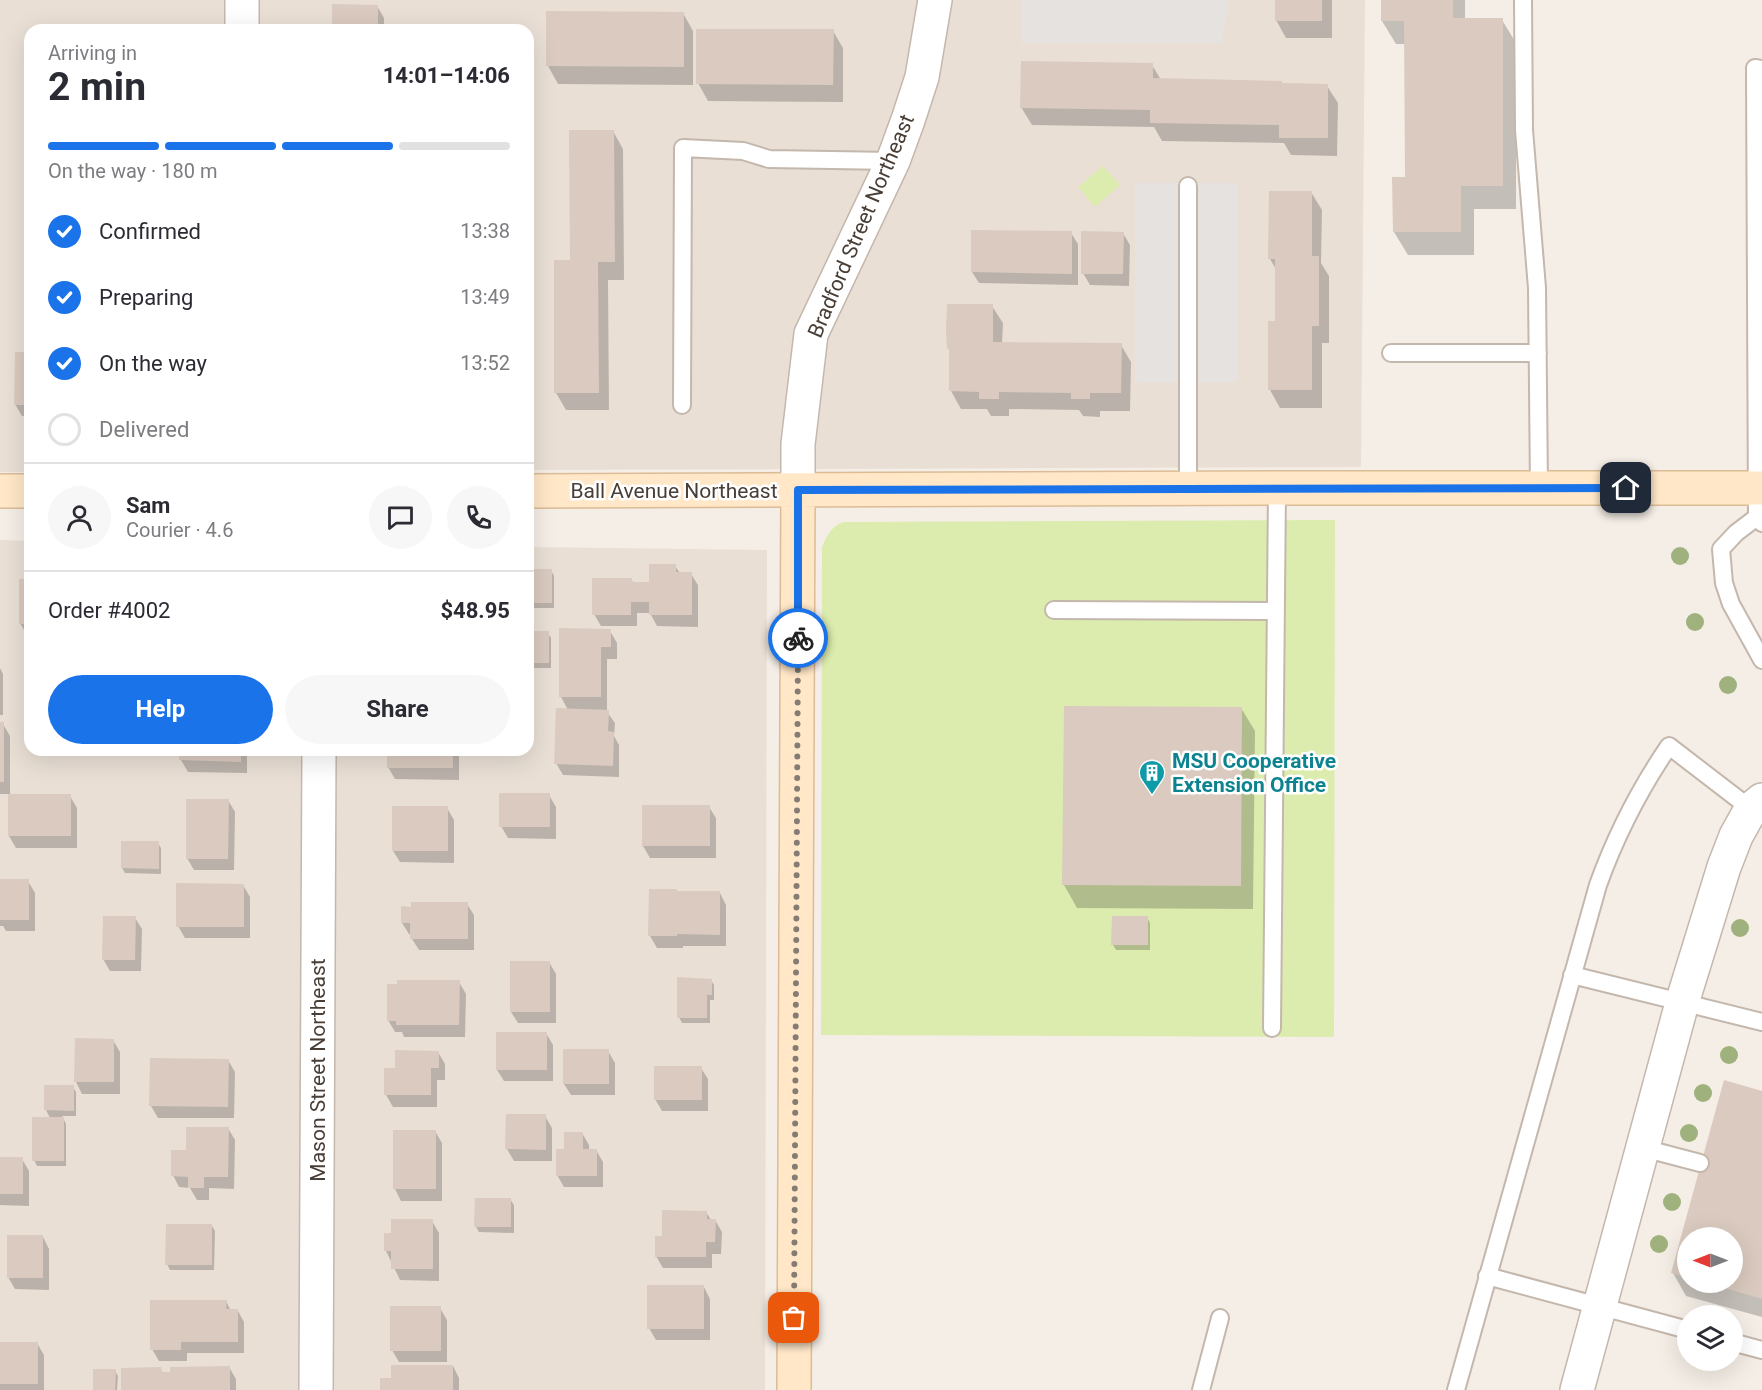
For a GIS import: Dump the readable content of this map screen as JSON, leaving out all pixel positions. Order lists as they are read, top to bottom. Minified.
{"streets":{"street":["Bradford Street Northeast","Ball Avenue Northeast","Mason Street Northeast"]},"crossings":[["Bradford Street Northeast","Ball Avenue Northeast"]],"places":{"building":["MSU Cooperative Extension Office"]},"north":"left","page":{"heading":["2 min","Arriving in","14:01–14:06"],"panel":["Sam","Courier · 4.6","Order #4002","$48.95"],"bar":"On the way · 180 m","list":[["Confirmed","13:38"],["Preparing","13:49"],["On the way","13:52"],"Delivered"],"buttons":["Help","Share"]}}
